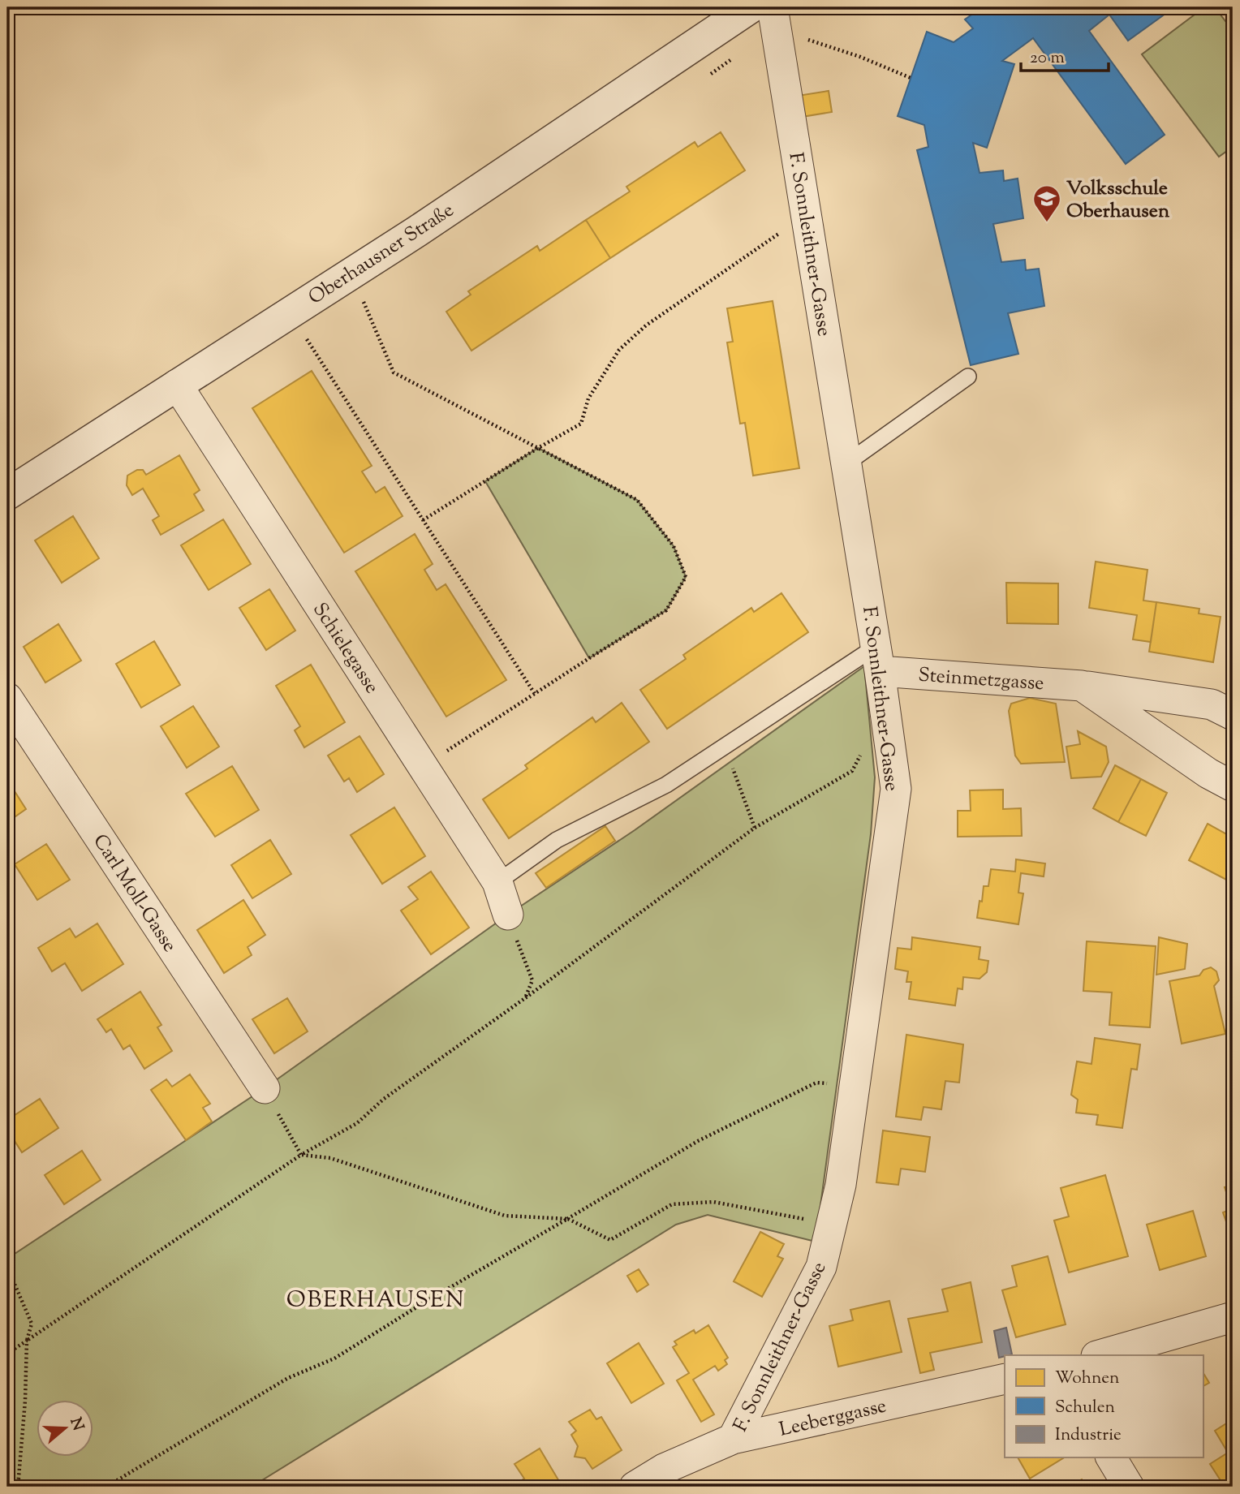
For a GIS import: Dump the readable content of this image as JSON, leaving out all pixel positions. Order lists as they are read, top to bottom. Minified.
{"streets":{"street":["F. Sonnleithner-Gasse","Oberhausner Straße","Schielegasse","Steinmetzgasse","Carl Moll-Gasse","Leeberggasse"]},"crossings":[["F. Sonnleithner-Gasse","Steinmetzgasse"],["F. Sonnleithner-Gasse","Leeberggasse"],["Oberhausner Straße","Schielegasse"]],"districts":["OBERHAUSEN"],"places":{"school or university":["Volksschule Oberhausen"]},"legend":["Wohnen","Schulen","Industrie"],"scale_bar":"20 m","north":"right"}
